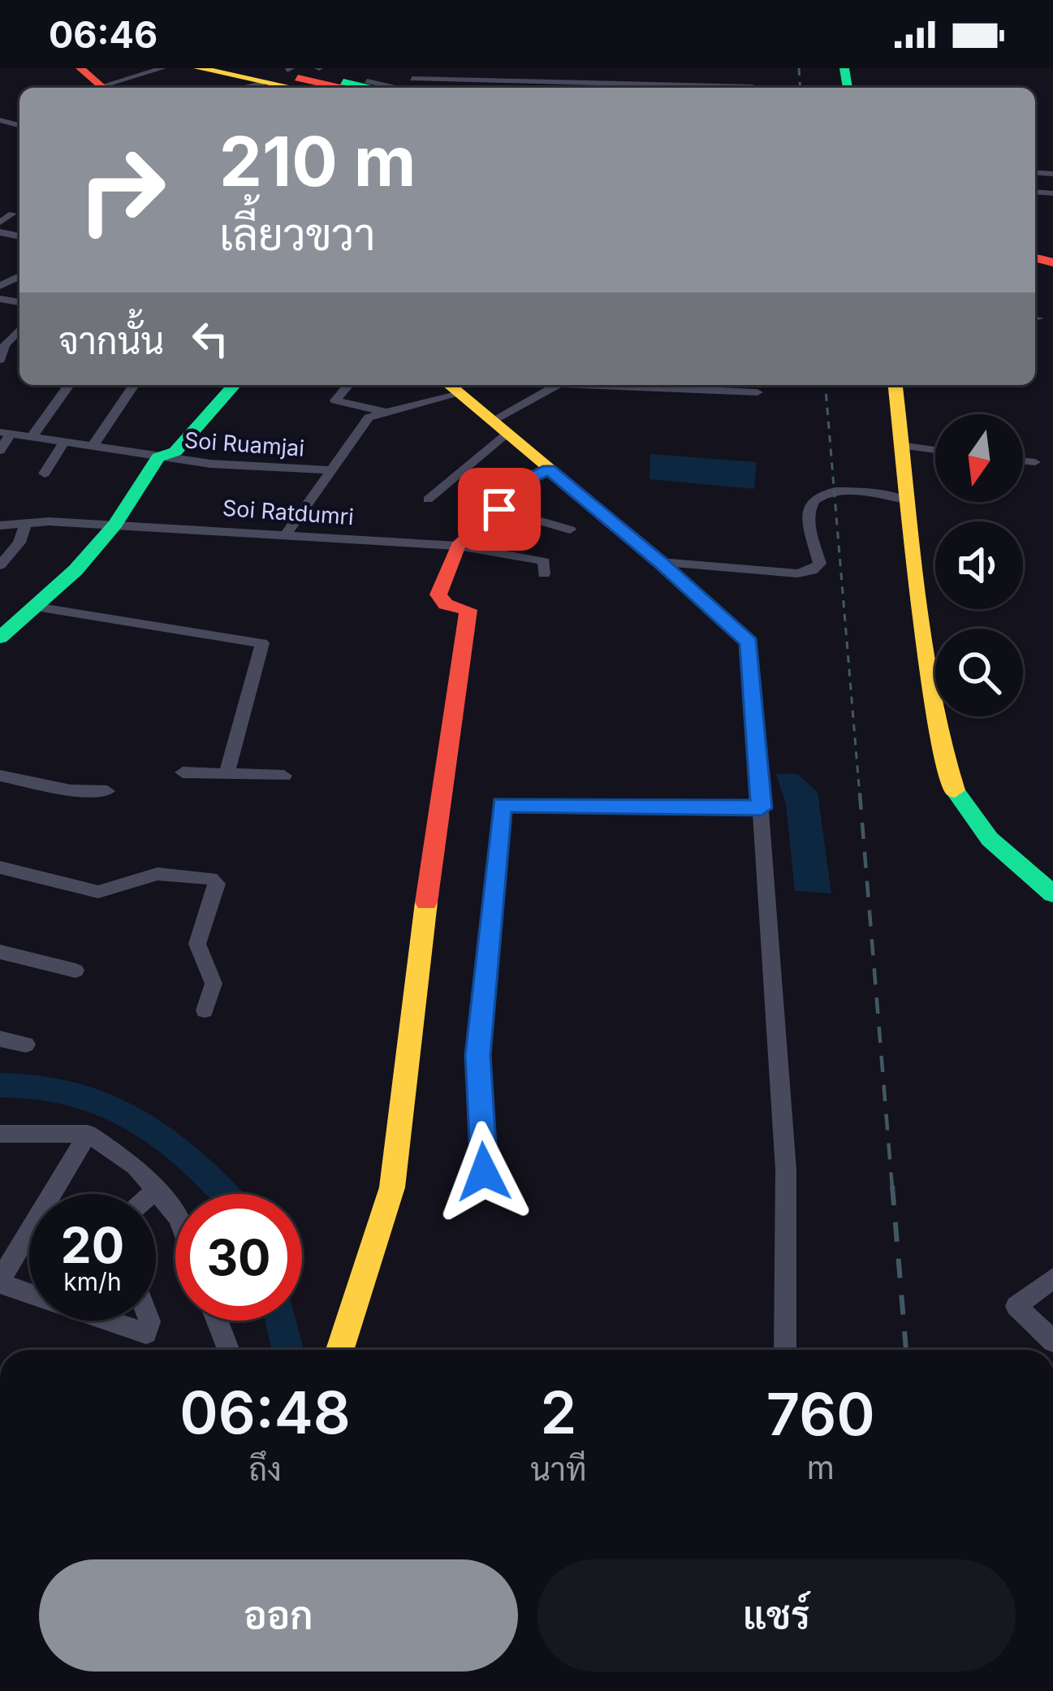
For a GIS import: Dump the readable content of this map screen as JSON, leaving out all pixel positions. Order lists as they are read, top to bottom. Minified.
{"streets":{"street":["Soi Ruamjai","Soi Ratdumri"]},"north":"bottom","page":{"status":"06:46","turn":["210 m","เลี้ยวขวา"],"then":"จากนั้น","speed":"20 km/h","limit":"30","eta":["06:48","ถึง","2","นาที","760","m"],"buttons":["ออก","แชร์"]}}
